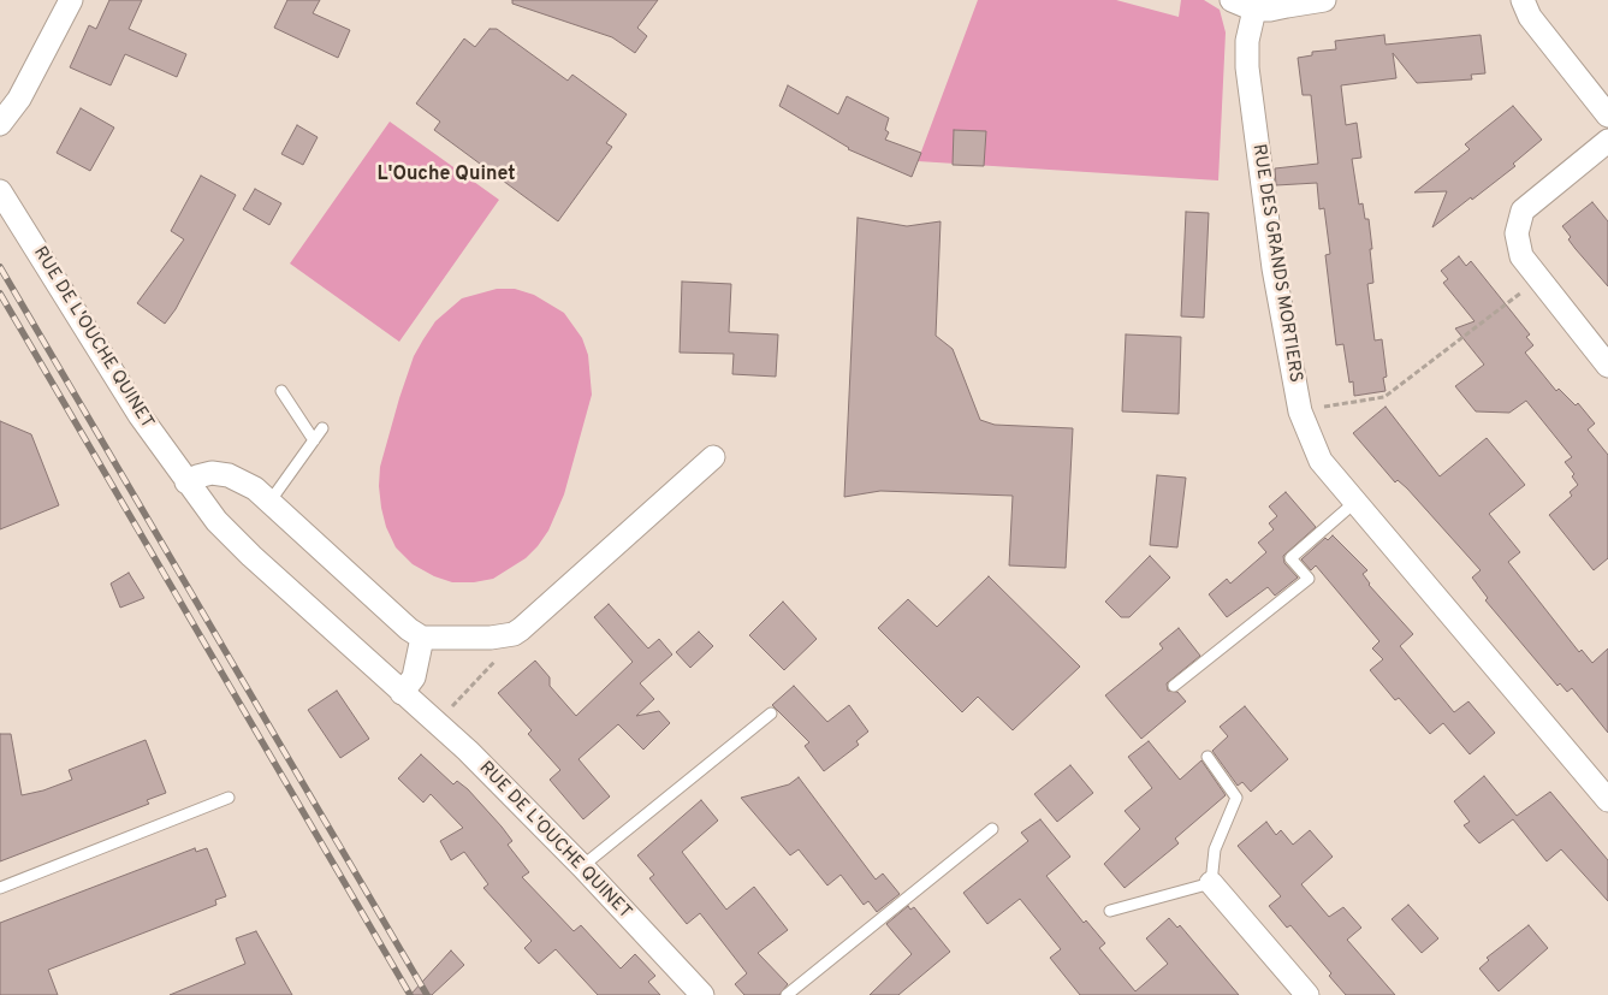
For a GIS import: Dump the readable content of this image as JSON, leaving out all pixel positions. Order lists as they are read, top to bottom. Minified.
{"streets":{"street":["RUE DES GRANDS MORTIERS","RUE DE L'OUCHE QUINET"]},"districts":["L'Ouche Quinet"]}
